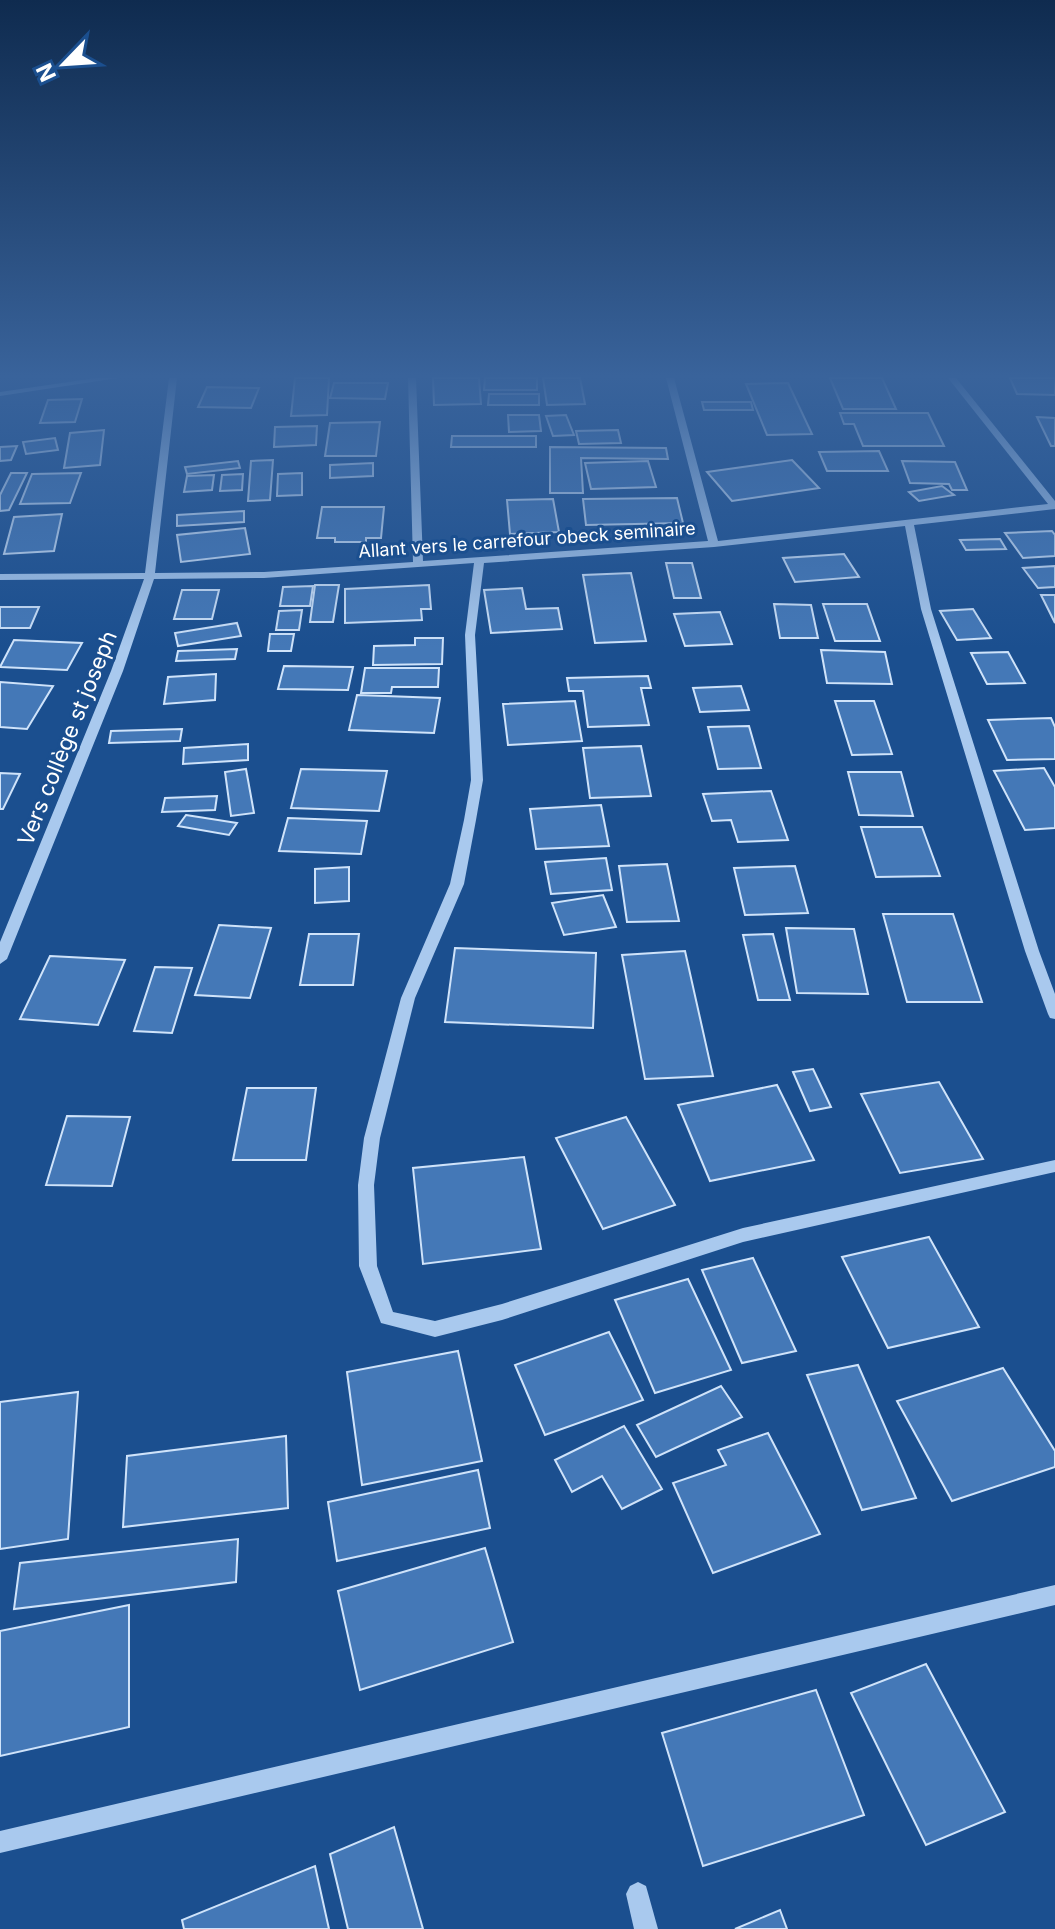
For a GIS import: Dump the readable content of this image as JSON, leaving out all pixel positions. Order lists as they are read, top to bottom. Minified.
{"streets":{"street":["Allant vers le carrefour obeck seminaire","Vers collège st joseph"]},"crossings":[["Allant vers le carrefour obeck seminaire","Vers collège st joseph"]],"north":"bottom left"}
